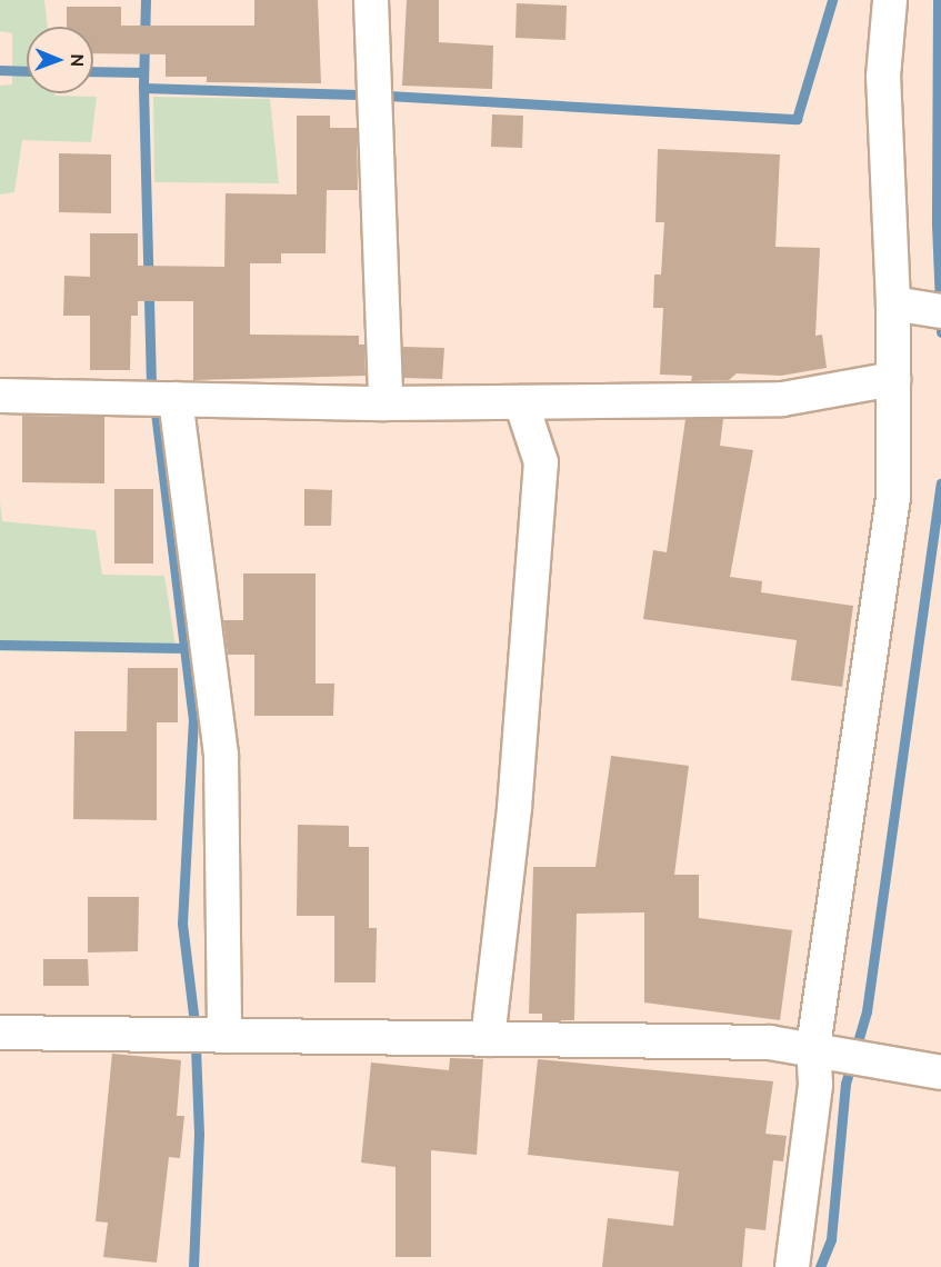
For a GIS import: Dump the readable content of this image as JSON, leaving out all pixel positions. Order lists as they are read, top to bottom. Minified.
{"north":"right"}
